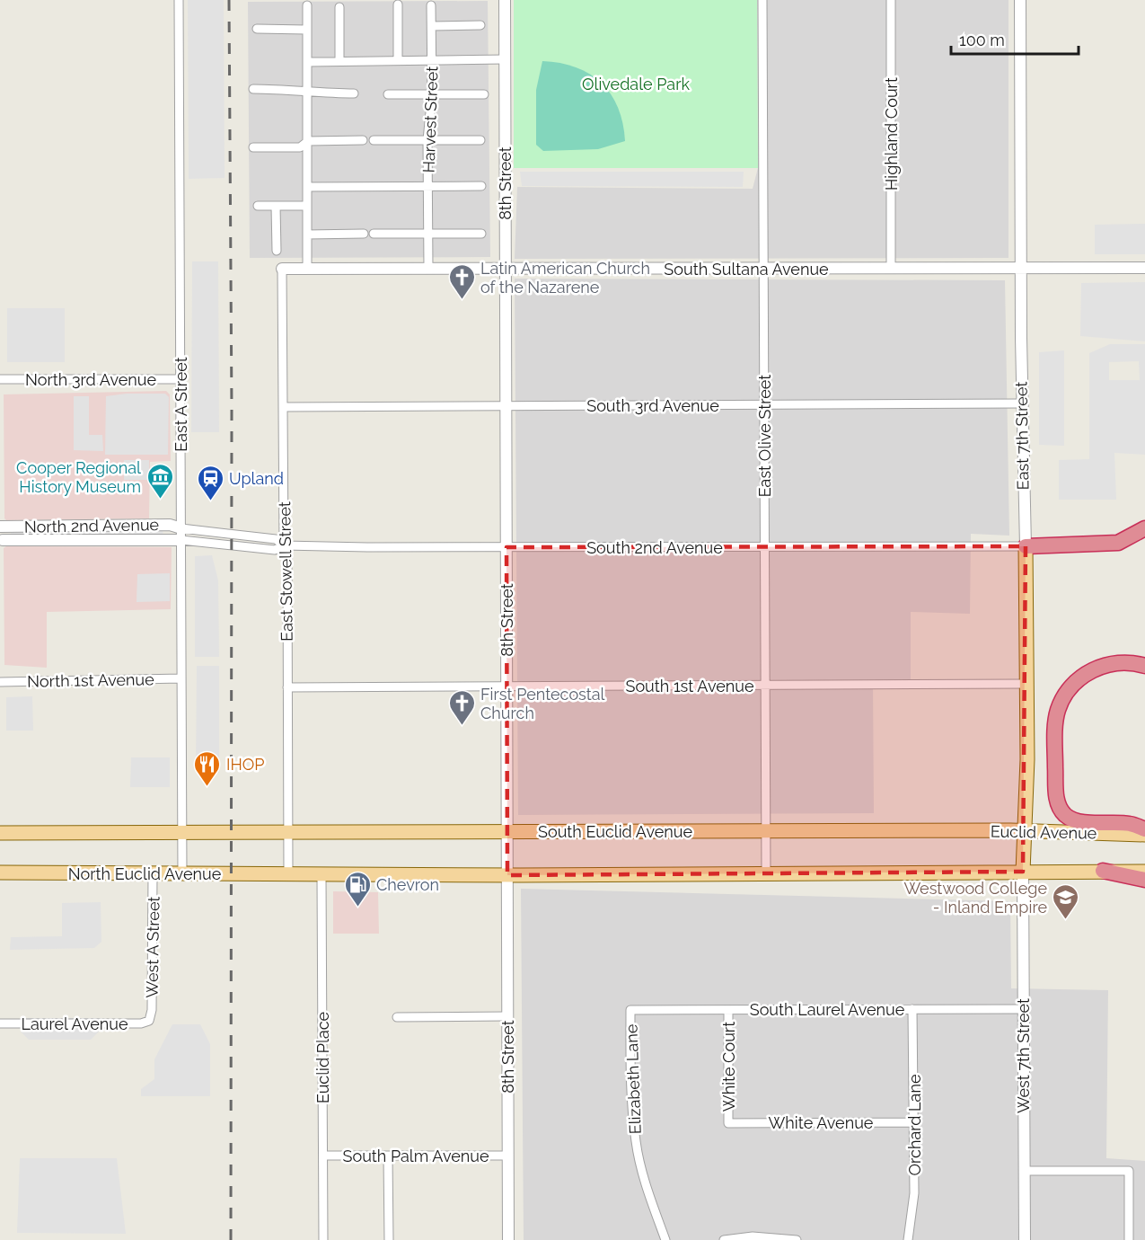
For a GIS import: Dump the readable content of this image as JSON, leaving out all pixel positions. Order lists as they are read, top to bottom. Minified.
{"streets":{"main road":["East 7th Street","South Euclid Avenue","Euclid Avenue","North Euclid Avenue"],"street":["Harvest Street","Highland Court","8th Street","South Sultana Avenue","North 3rd Avenue","East A Street","South 3rd Avenue","East Olive Street","North 2nd Avenue","South 2nd Avenue","East Stowell Street","North 1st Avenue","South 1st Avenue","West A Street","South Laurel Avenue","Laurel Avenue","West 7th Street","Euclid Place","White Court","Elizabeth Lane","White Avenue","Orchard Lane","South Palm Avenue"]},"crossings":[["Harvest Street","South Sultana Avenue"],["Highland Court","South Sultana Avenue"],["8th Street","South Sultana Avenue"],["8th Street","South 3rd Avenue"],["8th Street","South 2nd Avenue"],["8th Street","South 1st Avenue"],["8th Street","South Euclid Avenue"],["8th Street","South Palm Avenue"],["South Sultana Avenue","East Olive Street"],["South Sultana Avenue","East 7th Street"],["South Sultana Avenue","East Stowell Street"],["North 3rd Avenue","East A Street"],["East A Street","North 2nd Avenue"],["East A Street","South 2nd Avenue"],["East A Street","North 1st Avenue"],["East A Street","North Euclid Avenue"],["South 3rd Avenue","East Olive Street"],["South 3rd Avenue","East 7th Street"],["South 3rd Avenue","East Stowell Street"],["East Olive Street","South 2nd Avenue"],["East Olive Street","South 1st Avenue"],["East Olive Street","South Euclid Avenue"],["East 7th Street","South 2nd Avenue"],["East 7th Street","South 1st Avenue"],["East 7th Street","Euclid Avenue"],["East 7th Street","West 7th Street"],["North 2nd Avenue","South 2nd Avenue"],["South 2nd Avenue","East Stowell Street"],["East Stowell Street","South 1st Avenue"],["East Stowell Street","South Euclid Avenue"],["East Stowell Street","North Euclid Avenue"],["South Euclid Avenue","Euclid Avenue"],["North Euclid Avenue","West A Street"],["West A Street","Laurel Avenue"],["South Laurel Avenue","West 7th Street"],["South Laurel Avenue","White Court"],["South Laurel Avenue","Elizabeth Lane"],["South Laurel Avenue","Orchard Lane"],["Euclid Place","South Palm Avenue"],["White Court","White Avenue"],["White Avenue","Orchard Lane"]],"parks":["Olivedale Park"],"places":{"church":["Latin American Church of the Nazarene","First Pentecostal Church"],"museum":["Cooper Regional History Museum"],"station":["Upland"],"restaurant":["IHOP"],"fuel station":["Chevron"],"school or university":["Westwood College - Inland Empire"]},"scale_bar":"100 m"}
